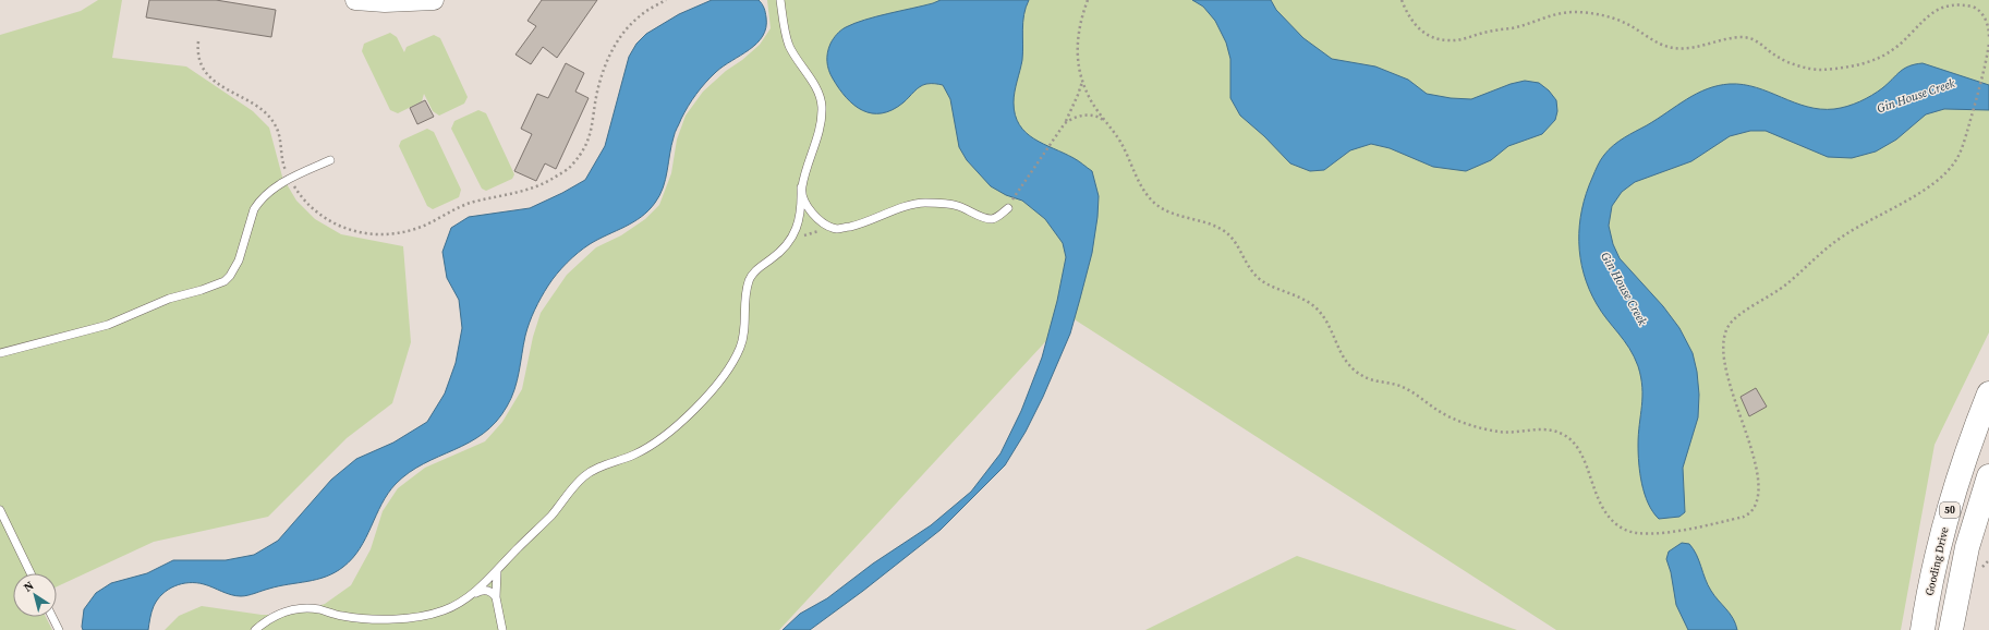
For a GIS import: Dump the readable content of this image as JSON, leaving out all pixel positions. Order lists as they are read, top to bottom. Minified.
{"streets":{"main road":["50","Gooding Drive"]},"water":["Gin House Creek"],"north":"top left"}
